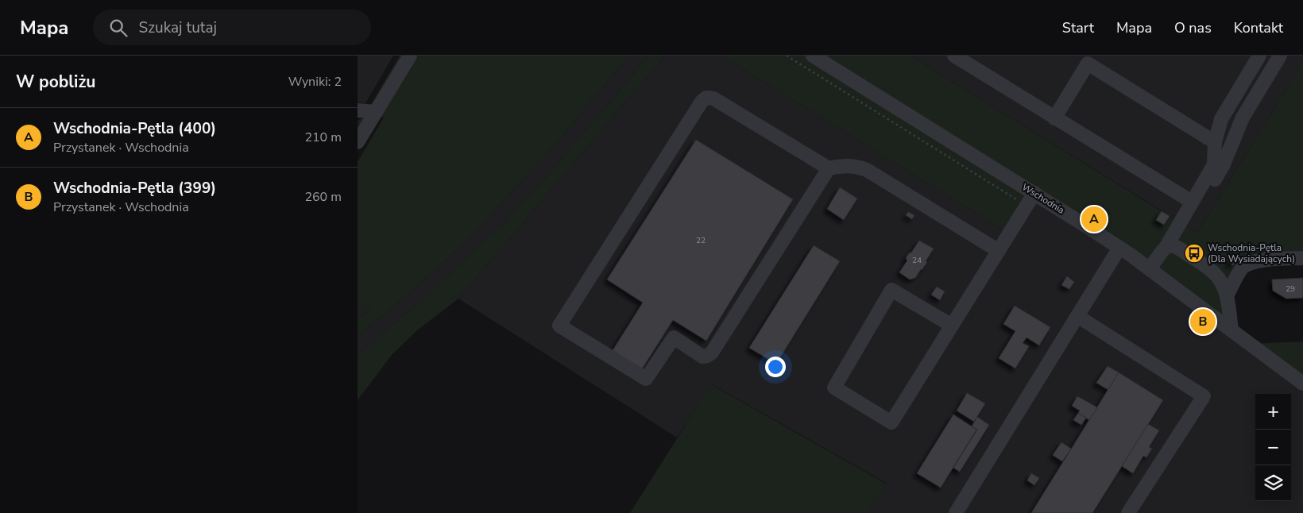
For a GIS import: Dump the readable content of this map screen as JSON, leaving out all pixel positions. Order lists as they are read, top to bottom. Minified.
{"streets":{"street":["Wschodnia"]},"places":{"bus stop":["Wschodnia-Pętla (Dla Wysiadających)"]},"house_numbers":["22","24","29"],"page":{"header":"Mapa","search":"Szukaj tutaj","nav":["Start","Mapa","O nas","Kontakt"],"heading":["W pobliżu","Wyniki: 2"],"list":[{"mark":"A","name":"Wschodnia-Pętla (400)","note":"Przystanek · Wschodnia","value":"210 m"},{"mark":"B","name":"Wschodnia-Pętla (399)","note":"Przystanek · Wschodnia","value":"260 m"}],"pins":["A","B"],"map_buttons":["+","−"]}}
